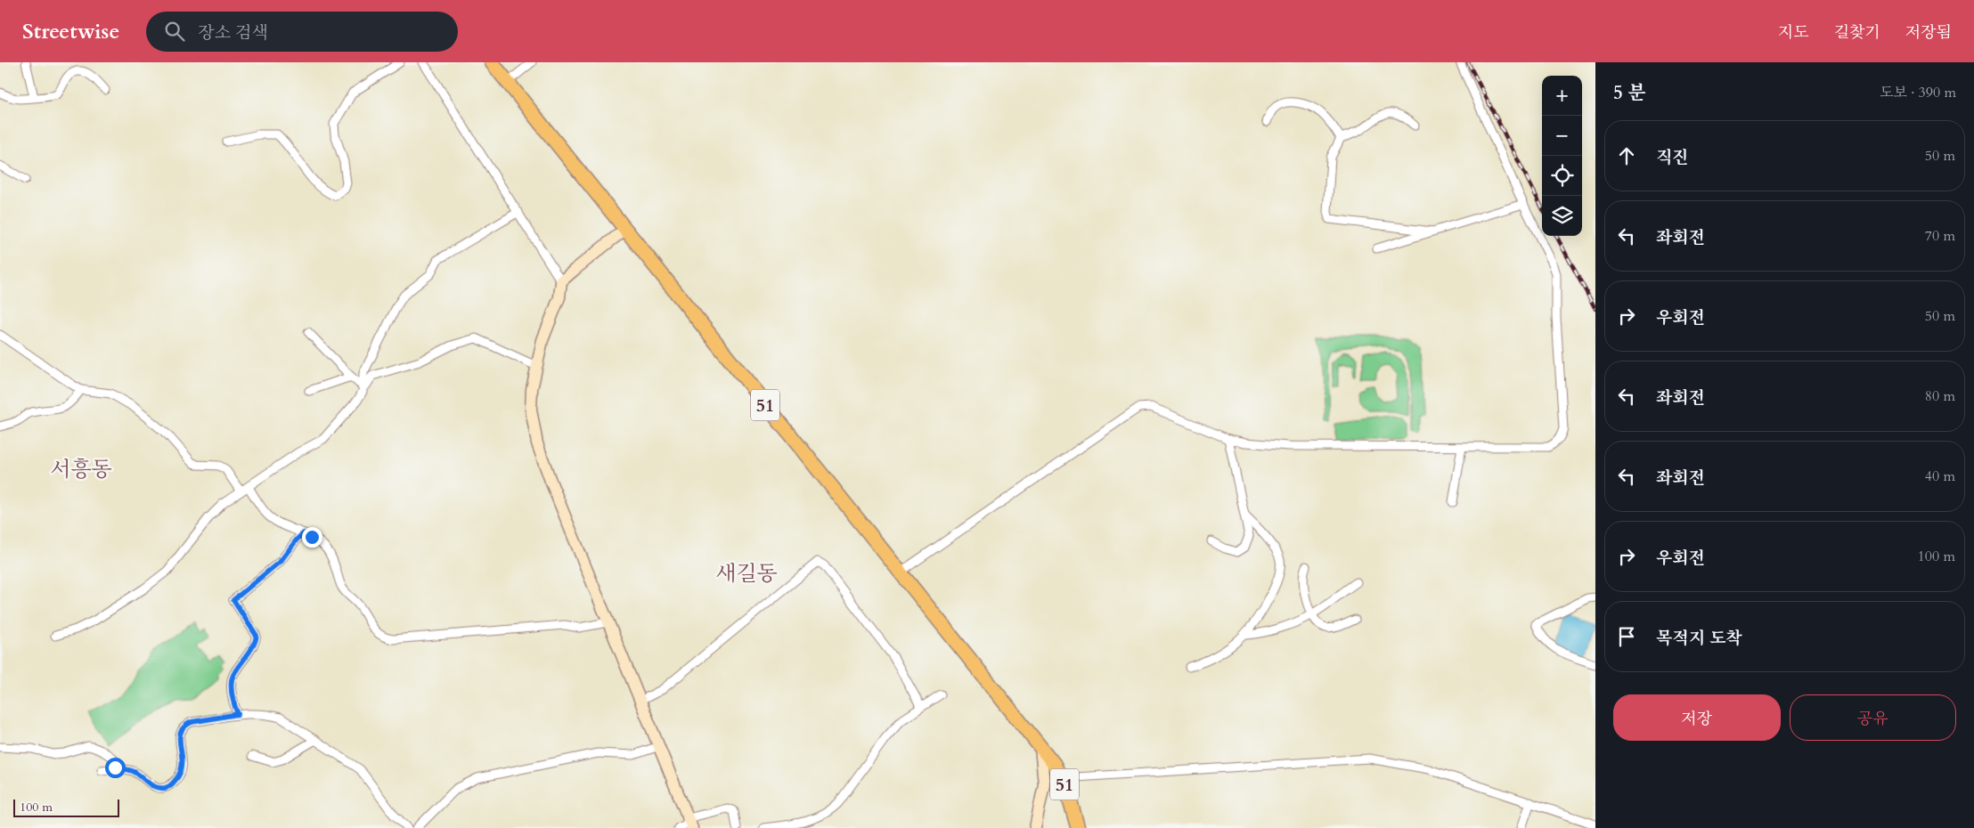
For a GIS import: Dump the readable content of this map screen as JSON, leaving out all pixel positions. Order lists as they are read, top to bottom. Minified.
{"streets":{"main road":["51"]},"districts":["서흥동","새길동"],"scale_bar":"100 m","page":{"header":"Streetwise","search":"장소 검색","nav":["지도","길찾기","저장됨"],"heading":["5 분","도보 · 390 m"],"map_buttons":["+","−"],"list":[["직진","50 m"],["좌회전","70 m"],["우회전","50 m"],["좌회전","80 m"],["좌회전","40 m"],["우회전","100 m"],"목적지 도착"],"buttons":["저장","공유"],"scale":"100 m"}}
